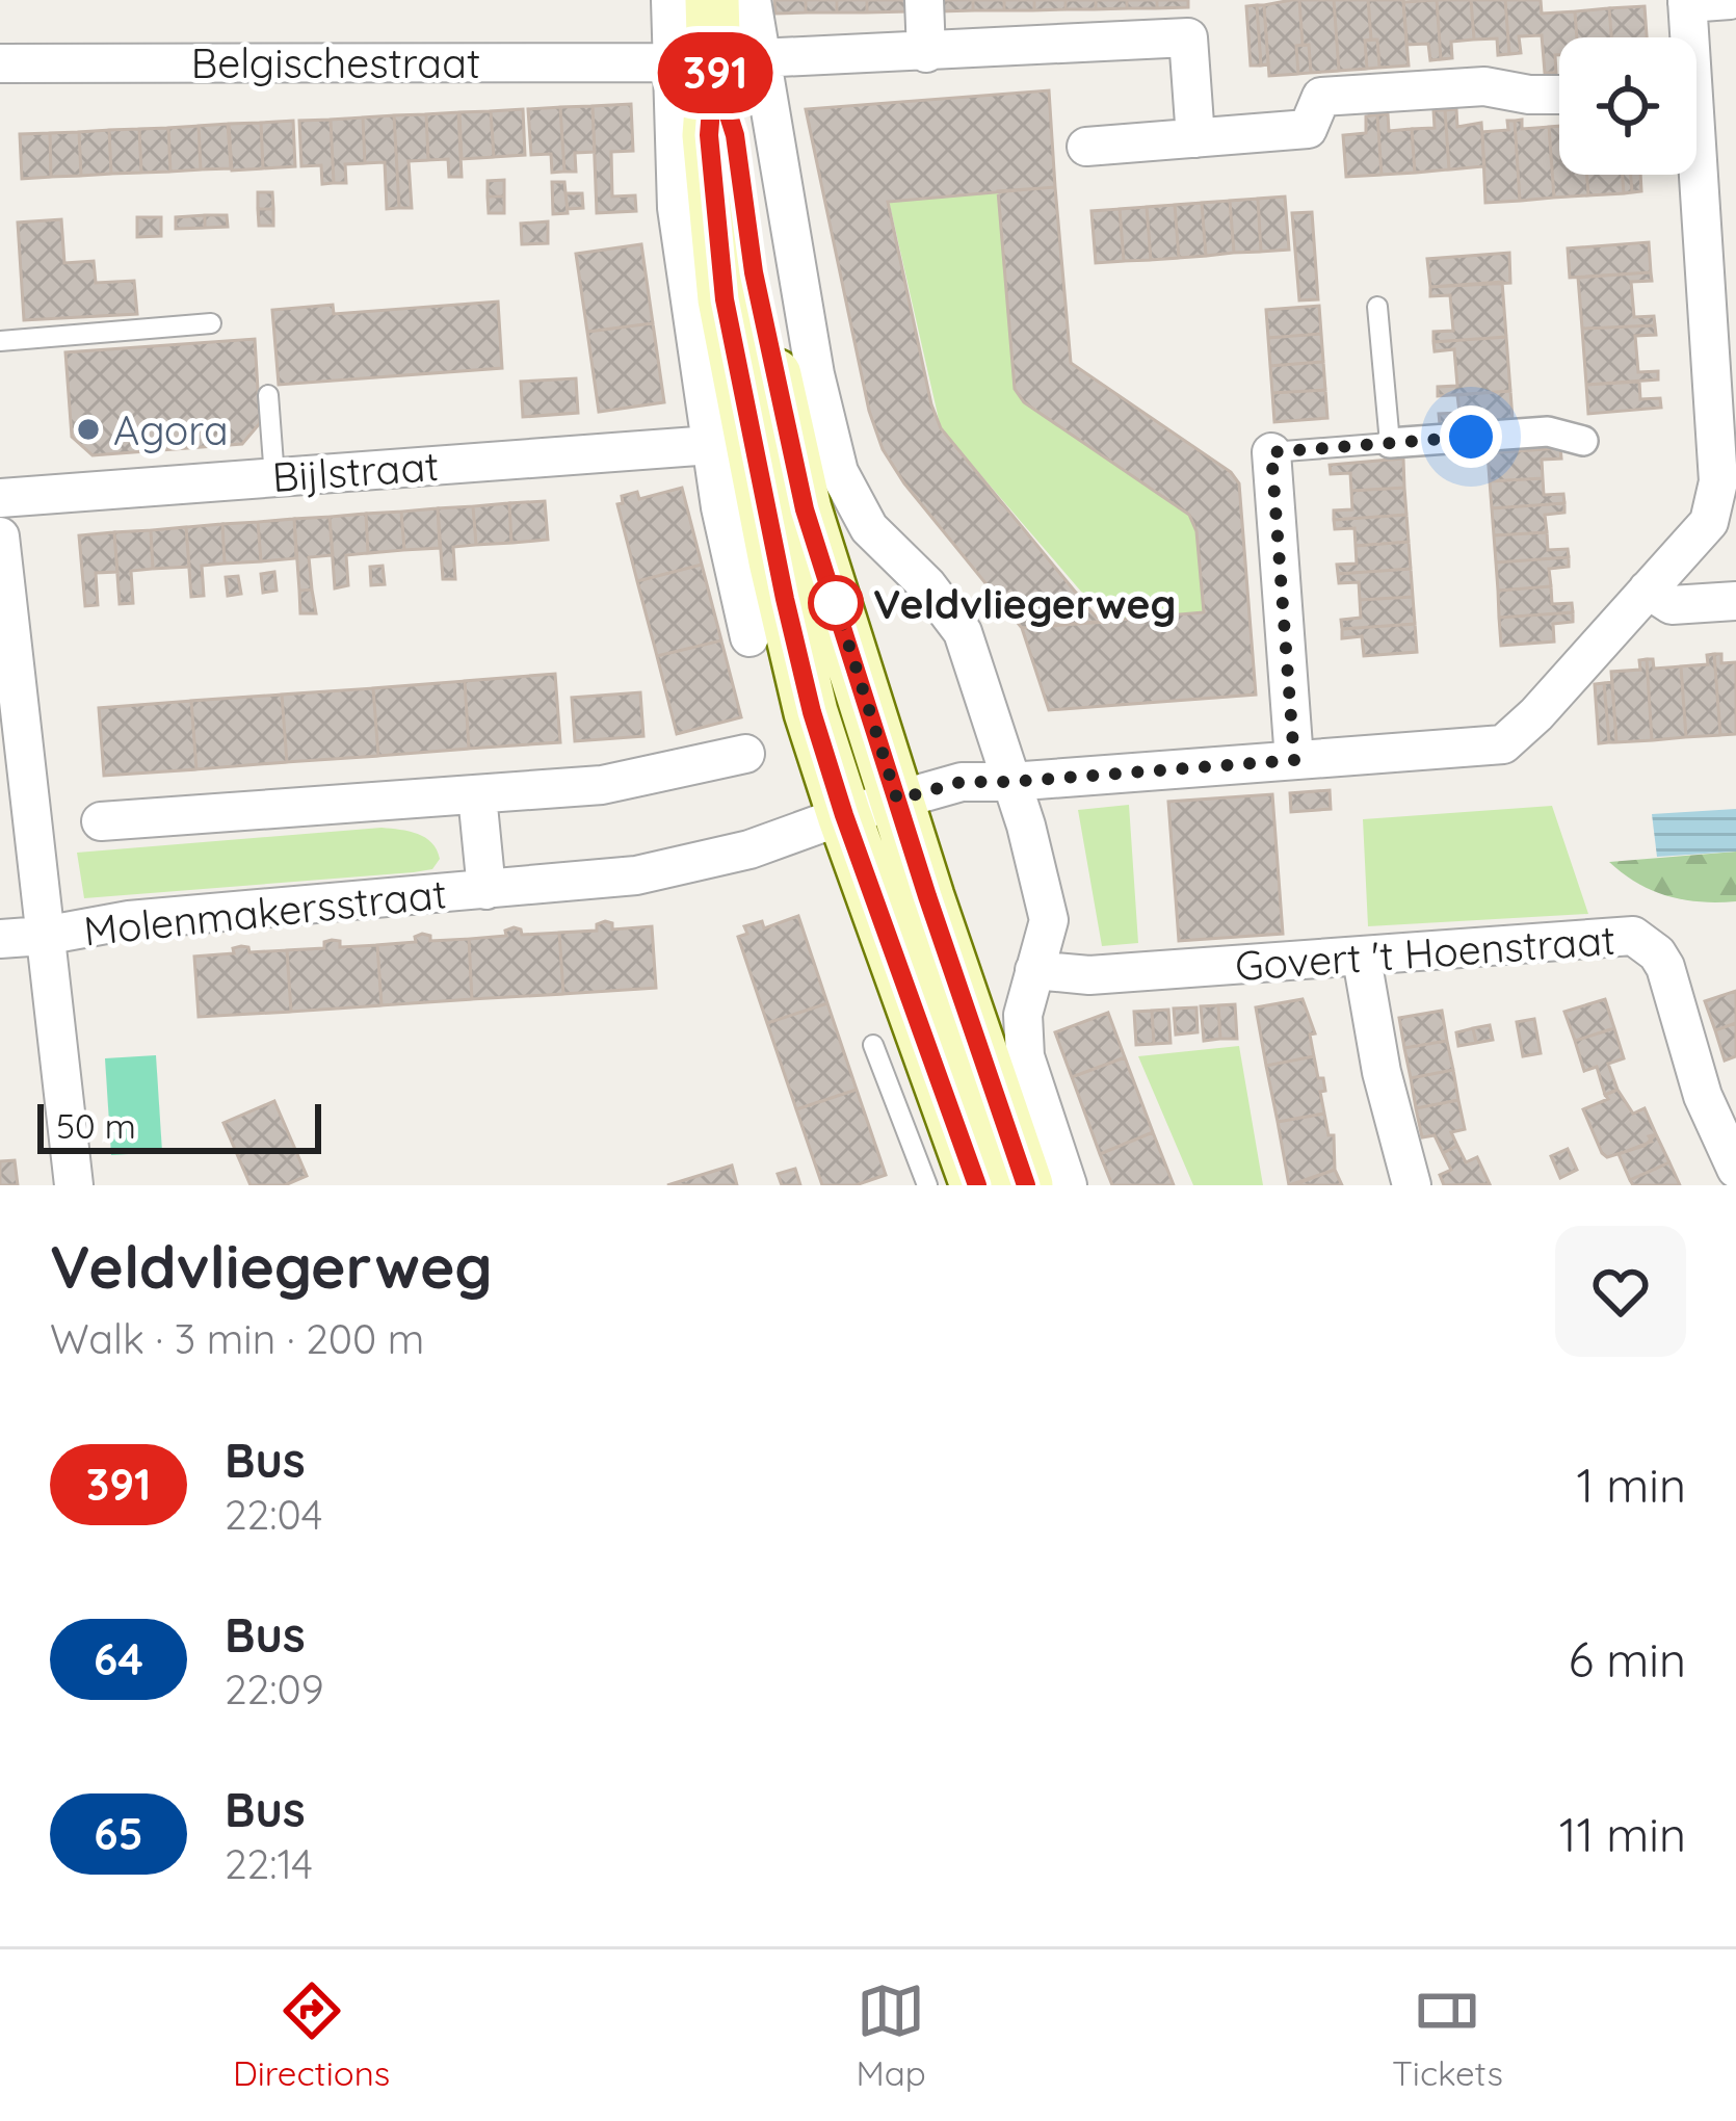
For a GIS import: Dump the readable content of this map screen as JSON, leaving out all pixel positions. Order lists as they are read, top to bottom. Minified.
{"streets":{"street":["Belgischestraat","Bijlstraat","Molenmakersstraat","Govert 't Hoenstraat"]},"places":["Agora","Veldvliegerweg"],"lines":["bus line 391"],"scale_bar":"50 m","page":{"on_map":"391","scale":"50 m","heading":["Veldvliegerweg","Walk · 3 min · 200 m"],"list":[{"mark":"391","name":"Bus","note":"22:04","value":"1 min"},{"mark":"64","name":"Bus","note":"22:09","value":"6 min"},{"mark":"65","name":"Bus","note":"22:14","value":"11 min"}],"tabs":["Directions","Map","Tickets"]}}
